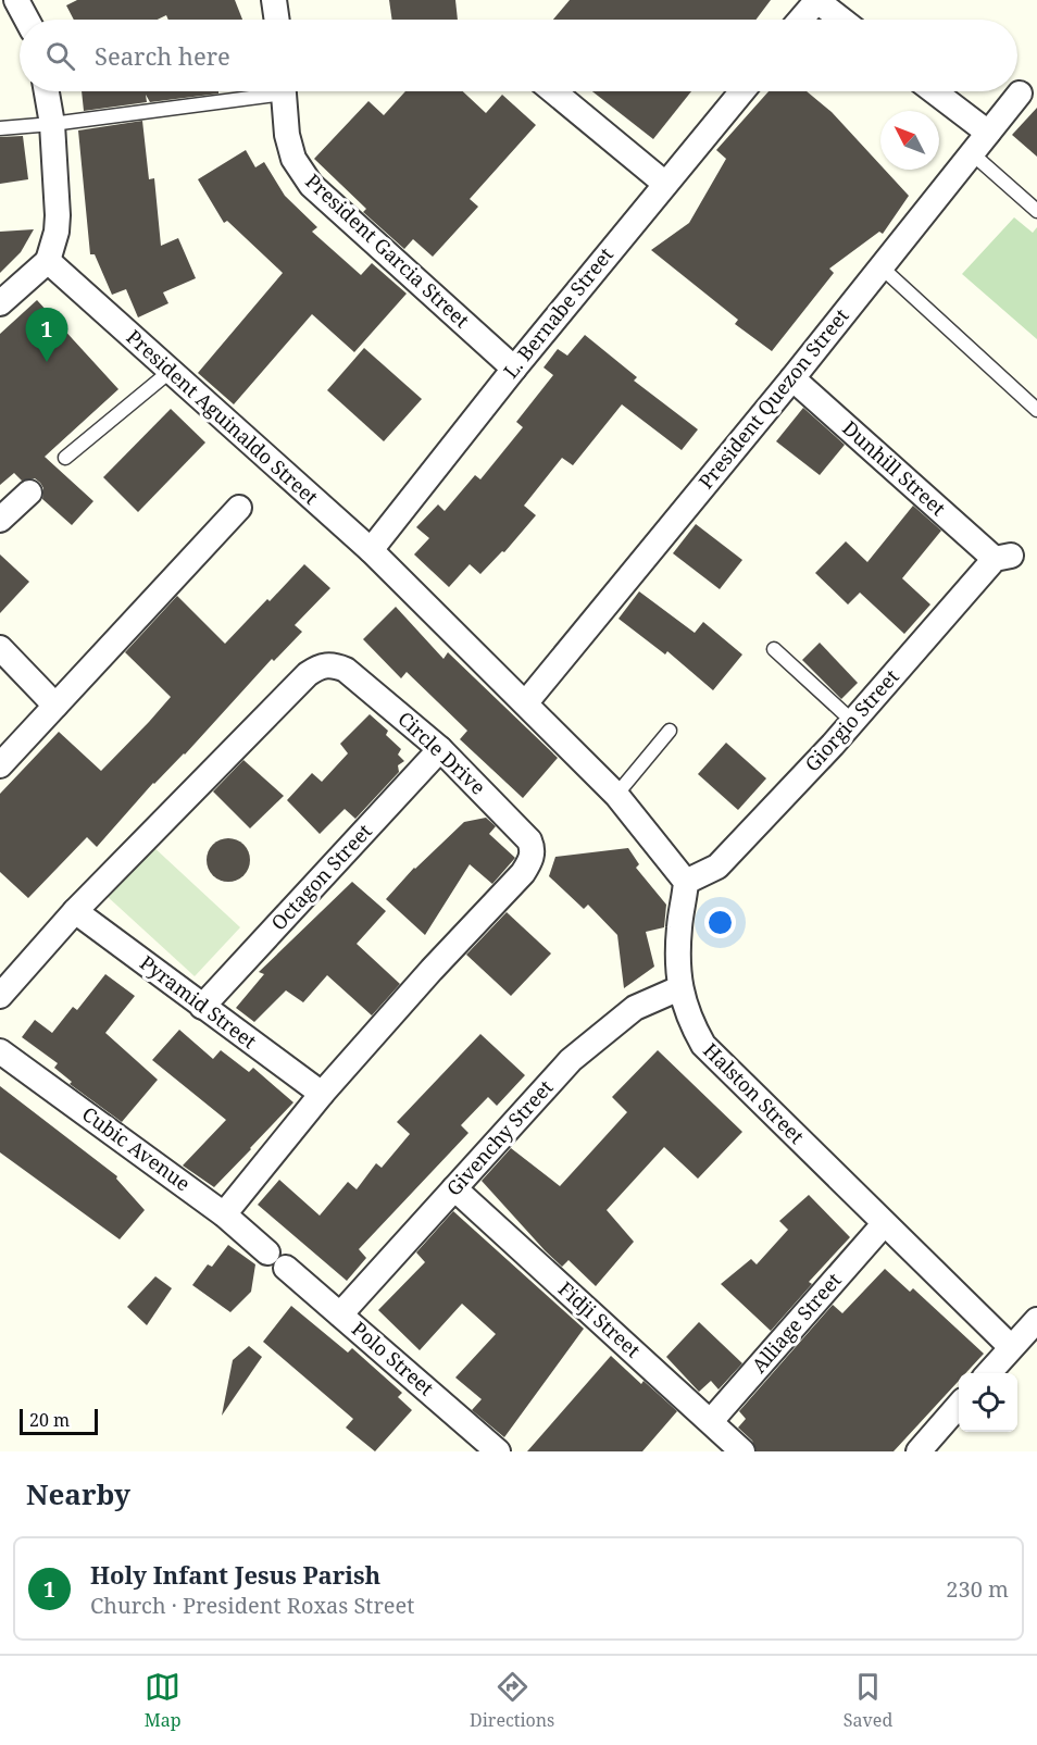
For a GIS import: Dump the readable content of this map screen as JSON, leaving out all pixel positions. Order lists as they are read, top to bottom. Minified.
{"streets":{"street":["President Garcia Street","L. Bernabe Street","President Quezon Street","President Aguinaldo Street","Dunhill Street","Giorgio Street","Circle Drive","Octagon Street","Pyramid Street","Halston Street","Givenchy Street","Cubic Avenue","Fidji Street","Alliage Street","Polo Street"]},"crossings":[["President Garcia Street","L. Bernabe Street"],["L. Bernabe Street","President Aguinaldo Street"],["President Quezon Street","President Aguinaldo Street"],["President Quezon Street","Dunhill Street"],["Dunhill Street","Giorgio Street"],["Giorgio Street","Halston Street"],["Circle Drive","Octagon Street"],["Circle Drive","Pyramid Street"],["Circle Drive","Cubic Avenue"],["Octagon Street","Pyramid Street"],["Halston Street","Givenchy Street"],["Halston Street","Alliage Street"],["Givenchy Street","Fidji Street"],["Givenchy Street","Polo Street"],["Cubic Avenue","Polo Street"],["Fidji Street","Alliage Street"]],"scale_bar":"20 m","north":"top left","page":{"search":"Search here","pins":"1","scale":"20 m","heading":"Nearby","list":[{"mark":"1","name":"Holy Infant Jesus Parish","note":"Church · President Roxas Street","value":"230 m"}],"nav":["Map","Directions","Saved"]}}
